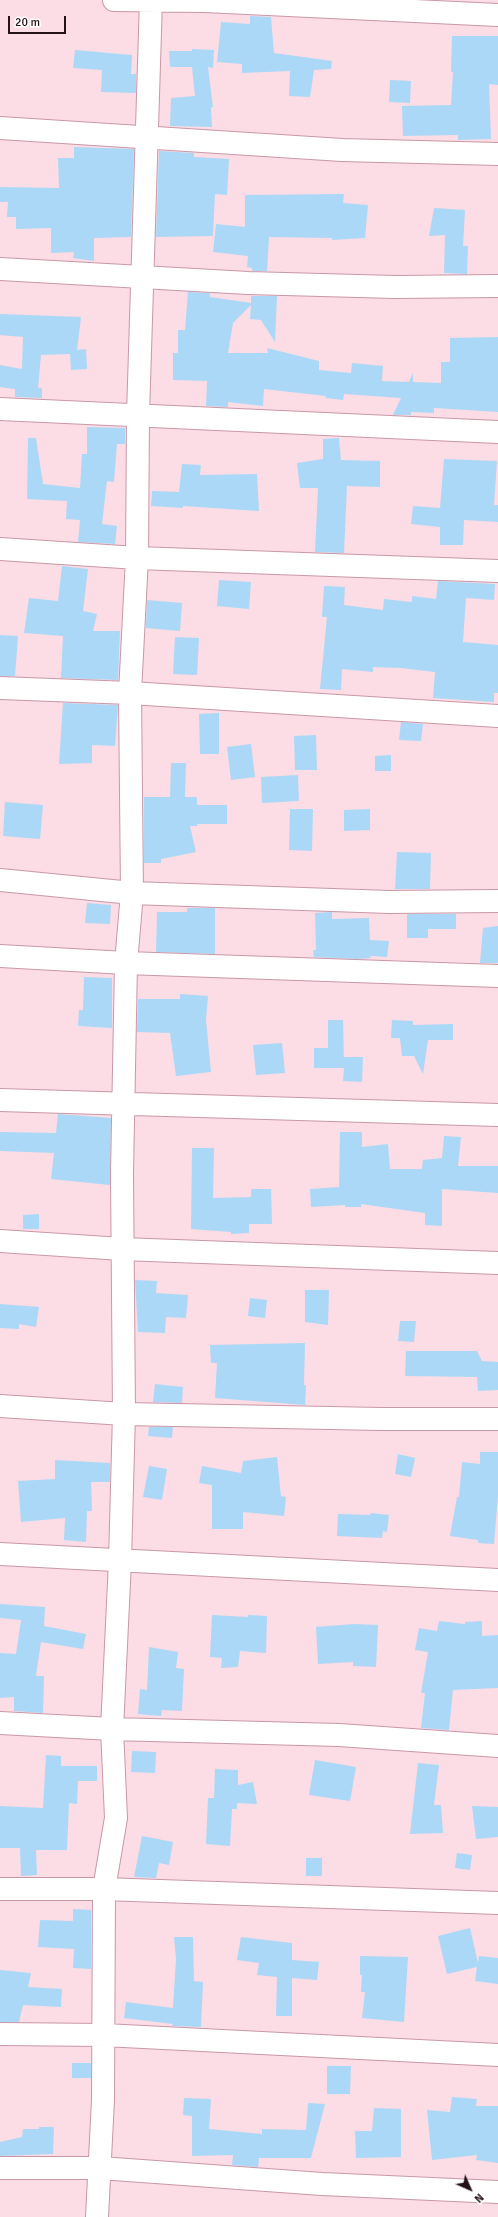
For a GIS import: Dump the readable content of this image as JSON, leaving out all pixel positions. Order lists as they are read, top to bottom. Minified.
{"scale_bar":"20 m","north":"bottom right"}
